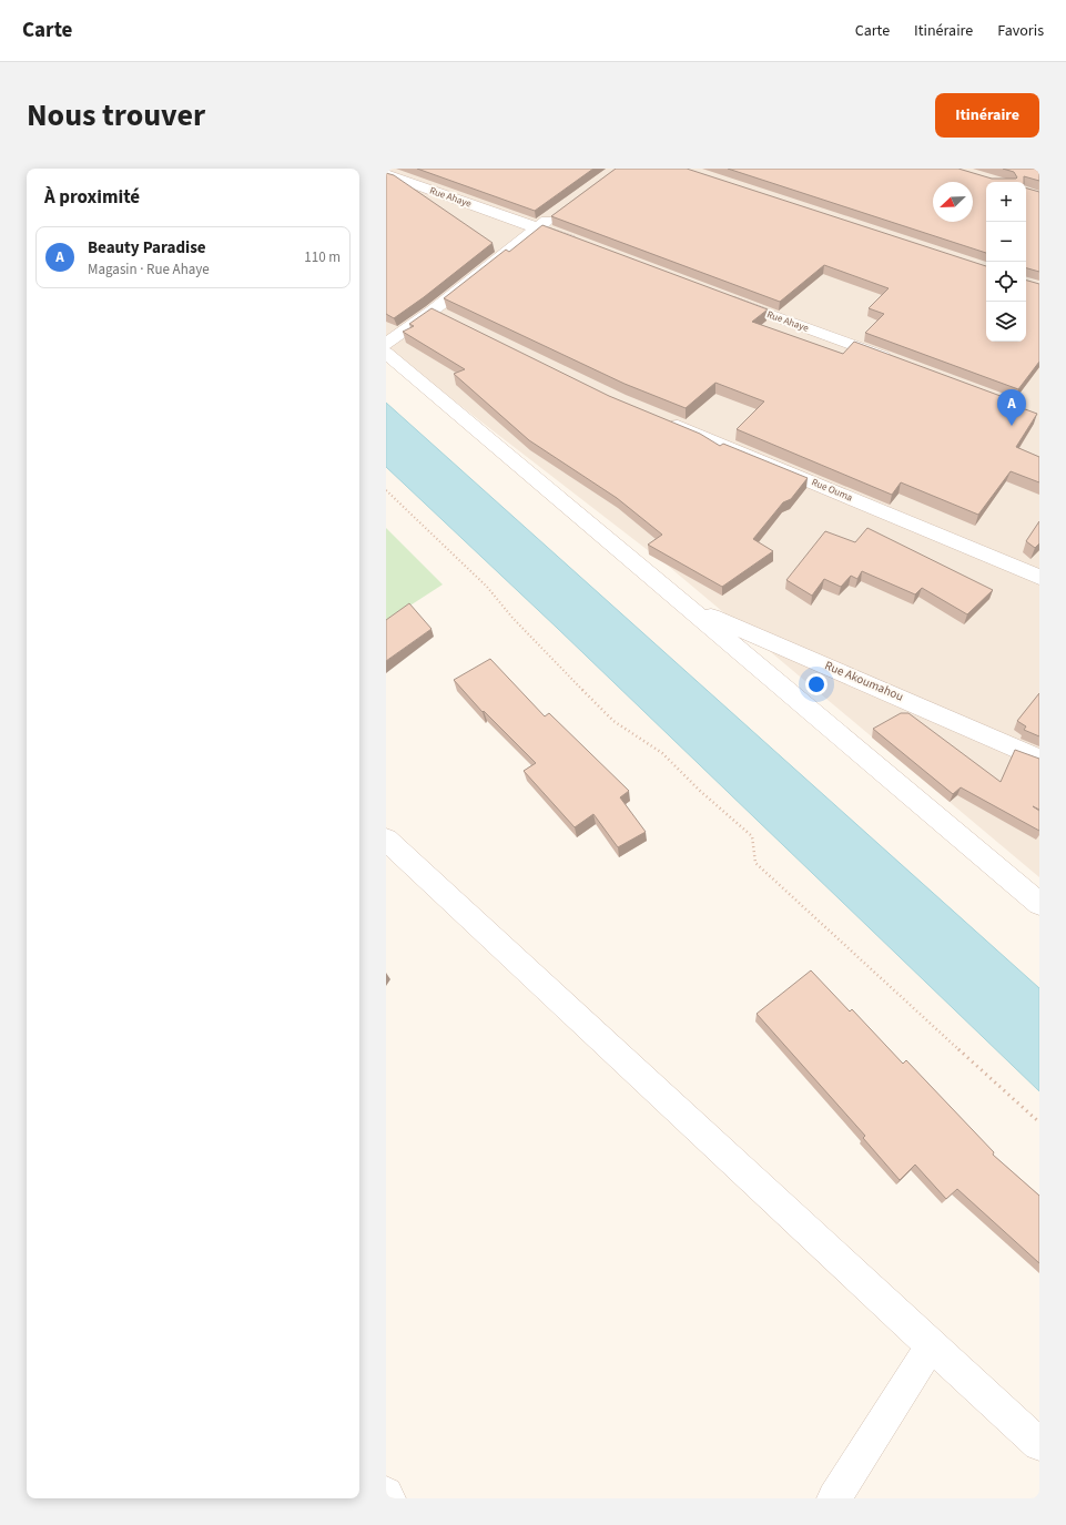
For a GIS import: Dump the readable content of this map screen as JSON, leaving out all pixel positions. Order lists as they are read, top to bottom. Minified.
{"streets":{"street":["Rue Ahaye","Rue Ouma","Rue Akoumahou"]},"north":"bottom left","page":{"header":"Carte","nav":["Carte","Itinéraire","Favoris"],"title":"Nous trouver","buttons":"Itinéraire","heading":"À proximité","map_buttons":["+","−"],"list":[{"mark":"A","name":"Beauty Paradise","note":"Magasin · Rue Ahaye","value":"110 m"}],"pins":"A"}}
